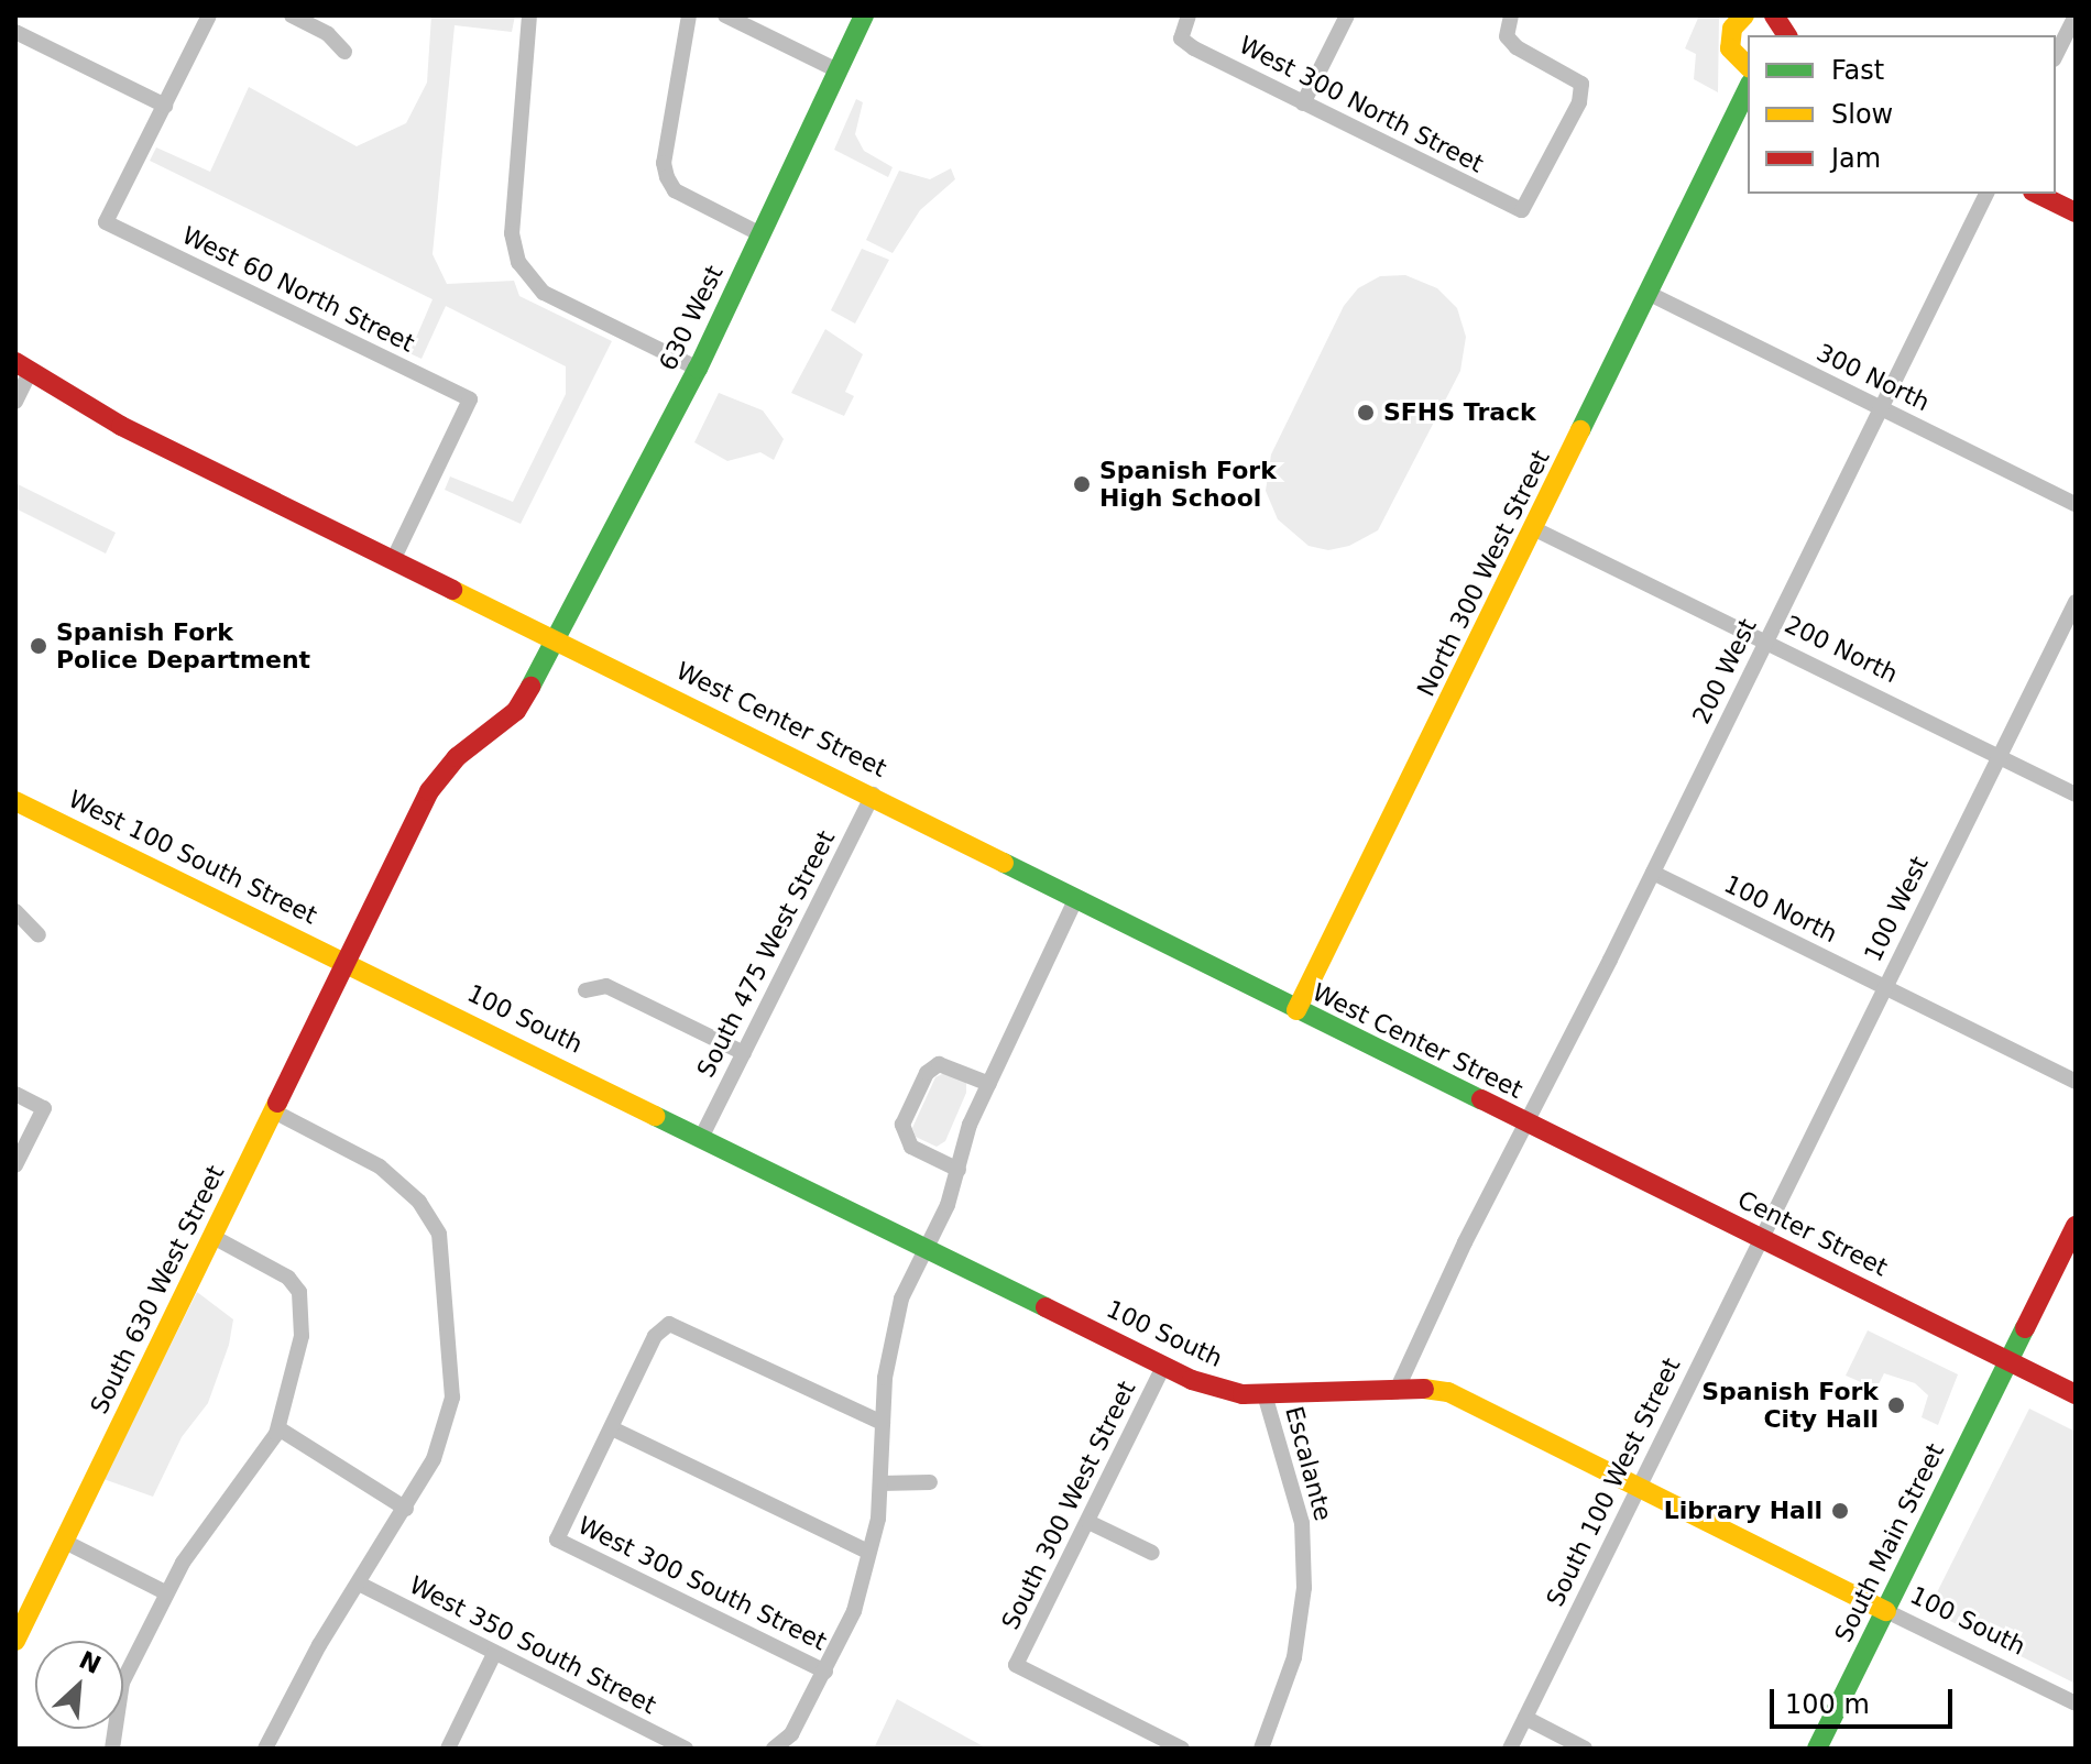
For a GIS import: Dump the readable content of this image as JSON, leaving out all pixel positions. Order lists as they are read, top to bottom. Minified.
{"streets":{"street":["West 300 North Street","West 60 North Street","630 West","300 North","North 300 West Street","200 North","200 West","West Center Street","West 100 South Street","100 North","100 West","South 475 West Street","100 South","Center Street","South 630 West Street","Escalante","South 100 West Street","South 300 West Street","South Main Street","West 300 South Street","West 350 South Street"]},"crossings":[["West 60 North Street","West Center Street"],["630 West","West Center Street"],["630 West","West 100 South Street"],["630 West","100 South"],["630 West","South 630 West Street"],["300 North","North 300 West Street"],["300 North","200 West"],["North 300 West Street","200 North"],["North 300 West Street","West Center Street"],["200 North","200 West"],["200 North","100 West"],["200 West","West Center Street"],["200 West","100 North"],["200 West","100 South"],["200 West","Center Street"],["West Center Street","South 475 West Street"],["West Center Street","Center Street"],["West 100 South Street","100 South"],["West 100 South Street","South 630 West Street"],["100 North","100 West"],["100 West","Center Street"],["100 West","South 100 West Street"],["South 475 West Street","100 South"],["100 South","South 630 West Street"],["100 South","Escalante"],["100 South","South 100 West Street"],["100 South","South 300 West Street"],["100 South","South Main Street"],["Center Street","South 100 West Street"],["Center Street","South Main Street"]],"places":["SFHS Track","Spanish Fork High School","Spanish Fork Police Department","Spanish Fork City Hall","Library Hall"],"legend":["Fast","Slow","Jam"],"scale_bar":"100 m","north":"top right"}
